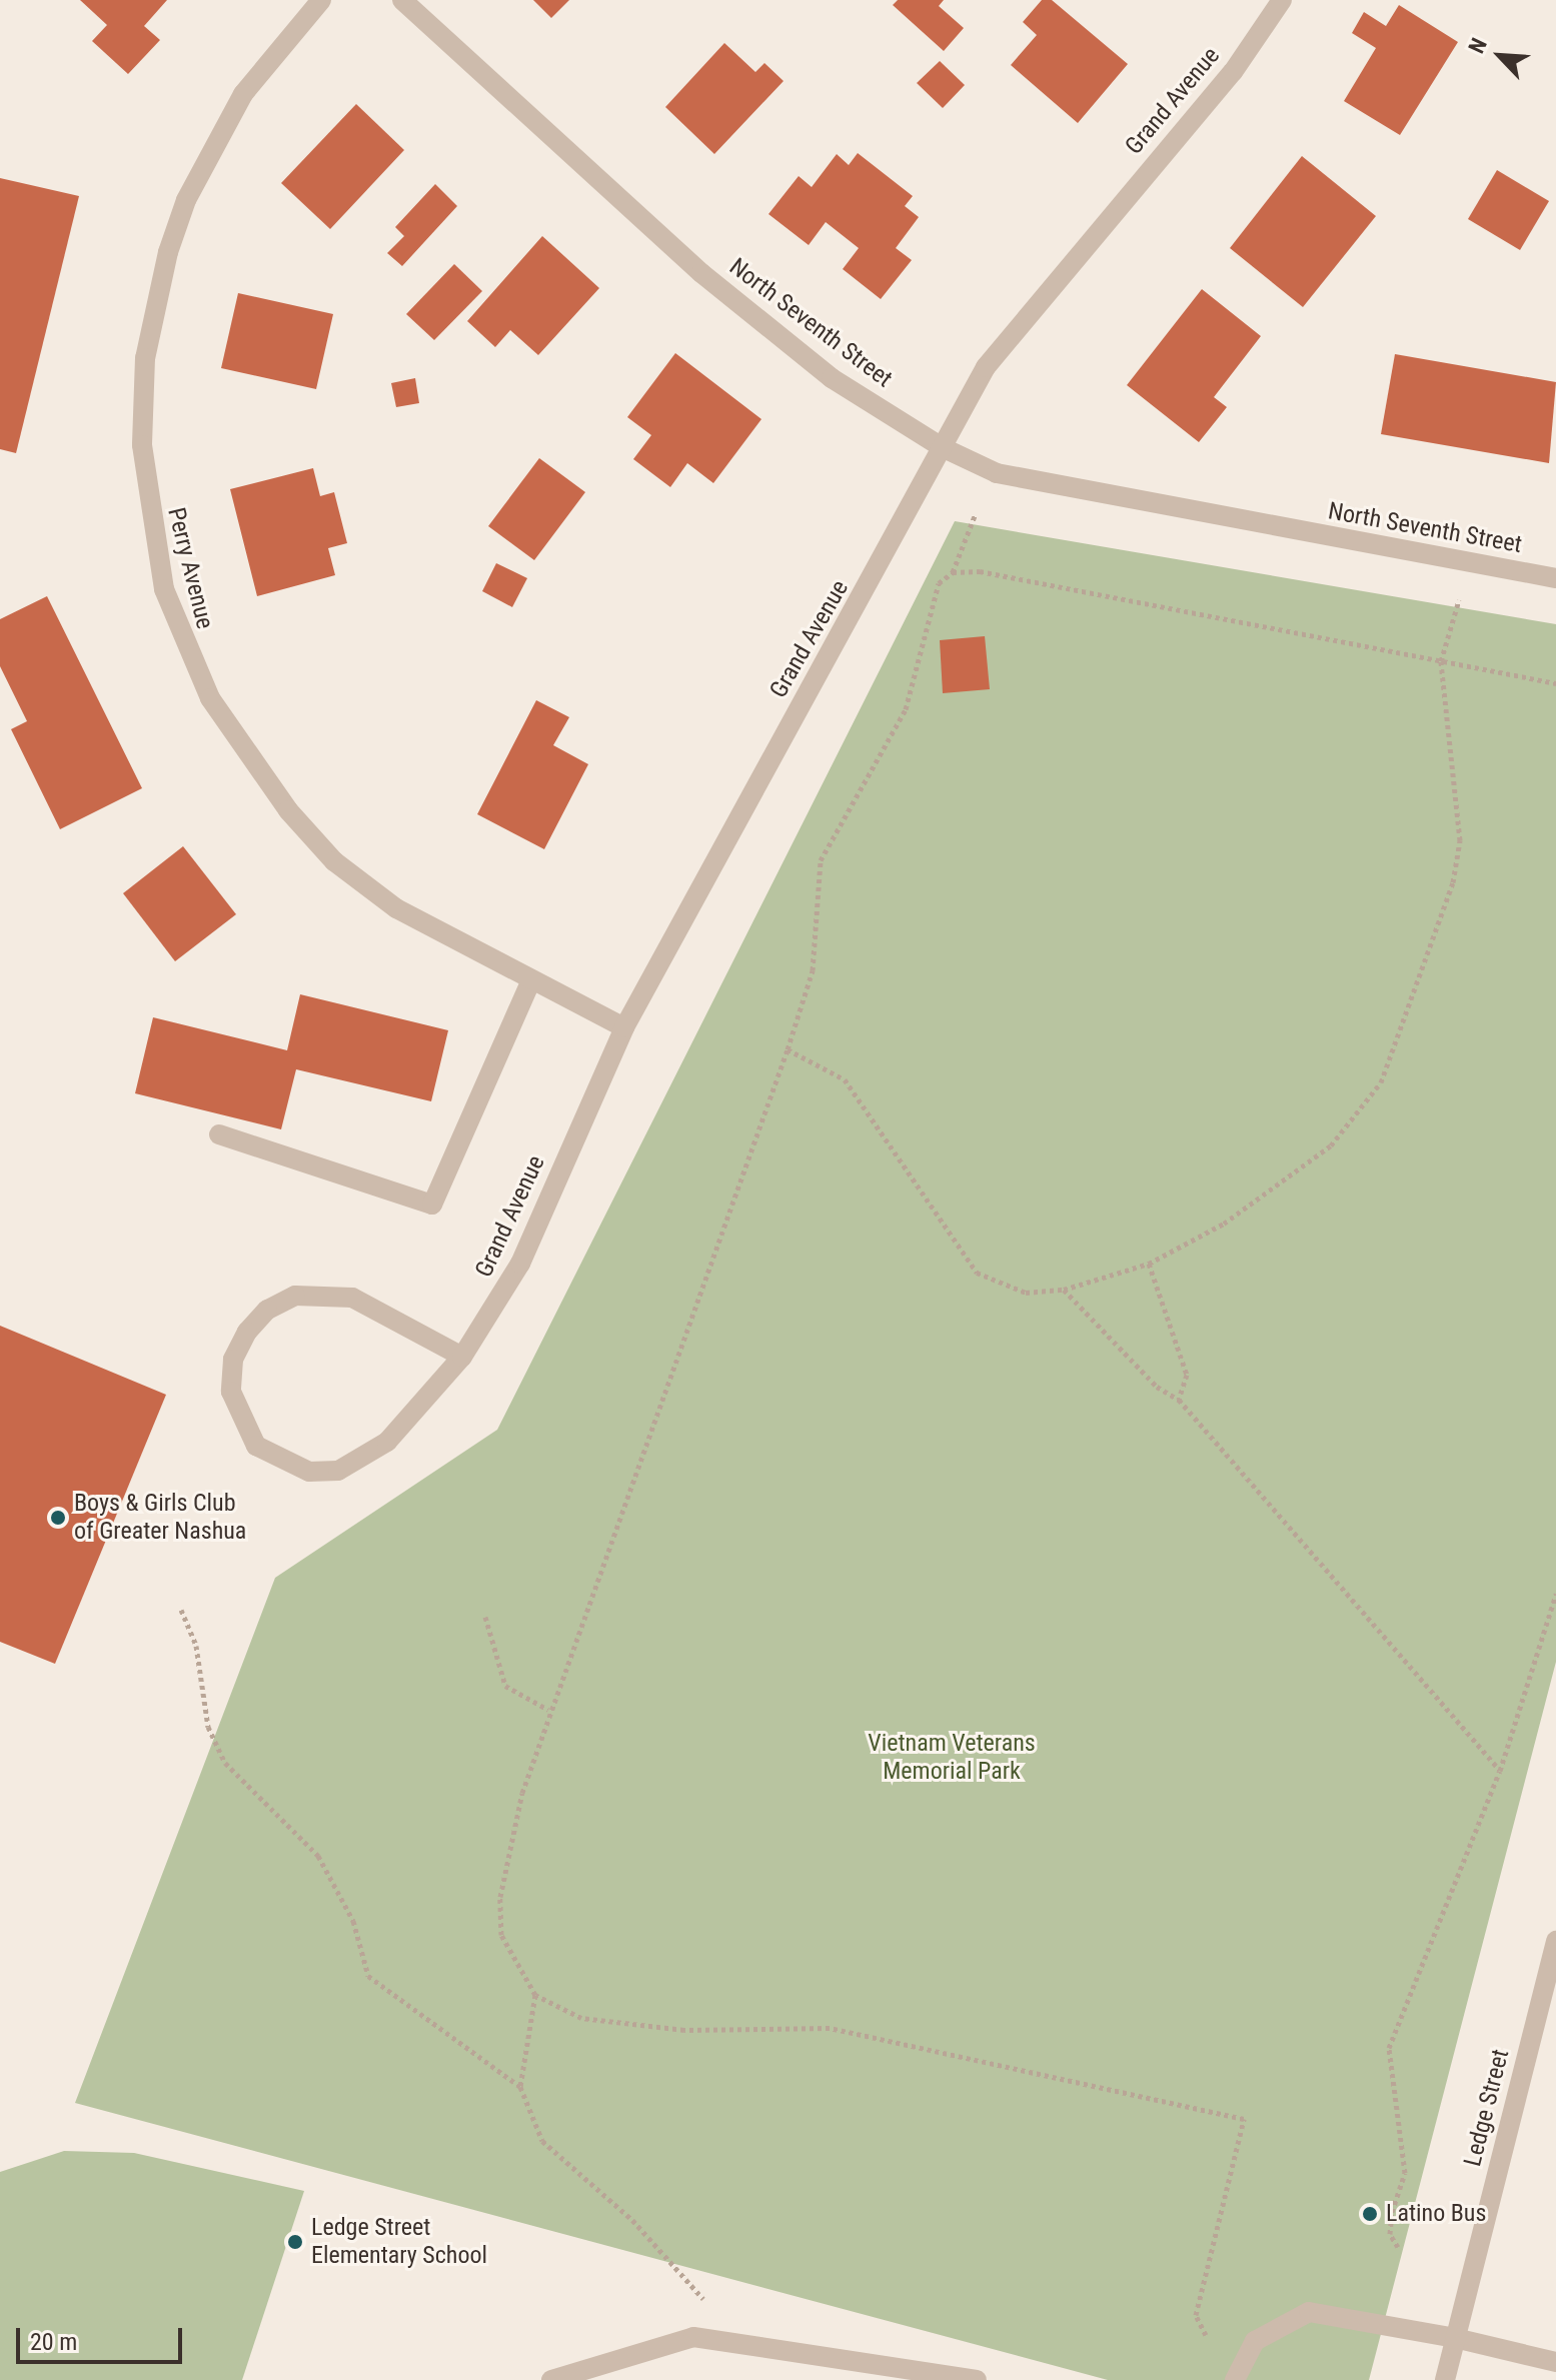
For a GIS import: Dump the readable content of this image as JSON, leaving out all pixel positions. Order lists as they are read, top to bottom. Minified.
{"streets":{"street":["Grand Avenue","North Seventh Street","Perry Avenue","Ledge Street"]},"crossings":[["Grand Avenue","North Seventh Street"],["Grand Avenue","Perry Avenue"]],"parks":["Vietnam Veterans Memorial Park"],"places":["Boys & Girls Club of Greater Nashua","Latino Bus","Ledge Street Elementary School"],"scale_bar":"20 m","north":"top left"}
